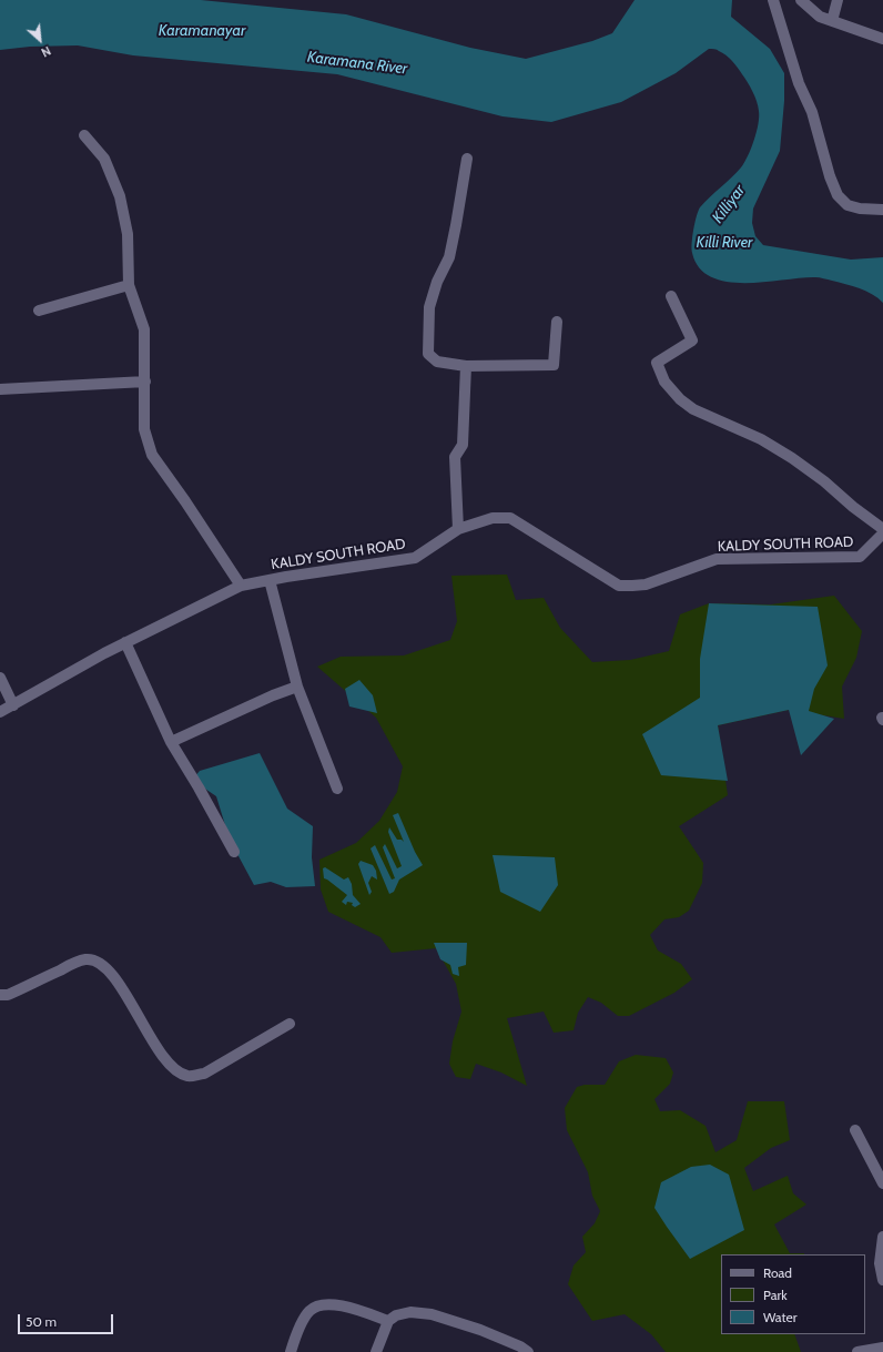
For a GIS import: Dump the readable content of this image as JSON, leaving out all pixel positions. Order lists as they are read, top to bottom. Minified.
{"streets":{"street":["KALDY SOUTH ROAD"]},"water":["Karamanayar","Karamana River","Killiyar","Killi River"],"legend":["Road","Park","Water"],"scale_bar":"50 m","north":"bottom right"}
